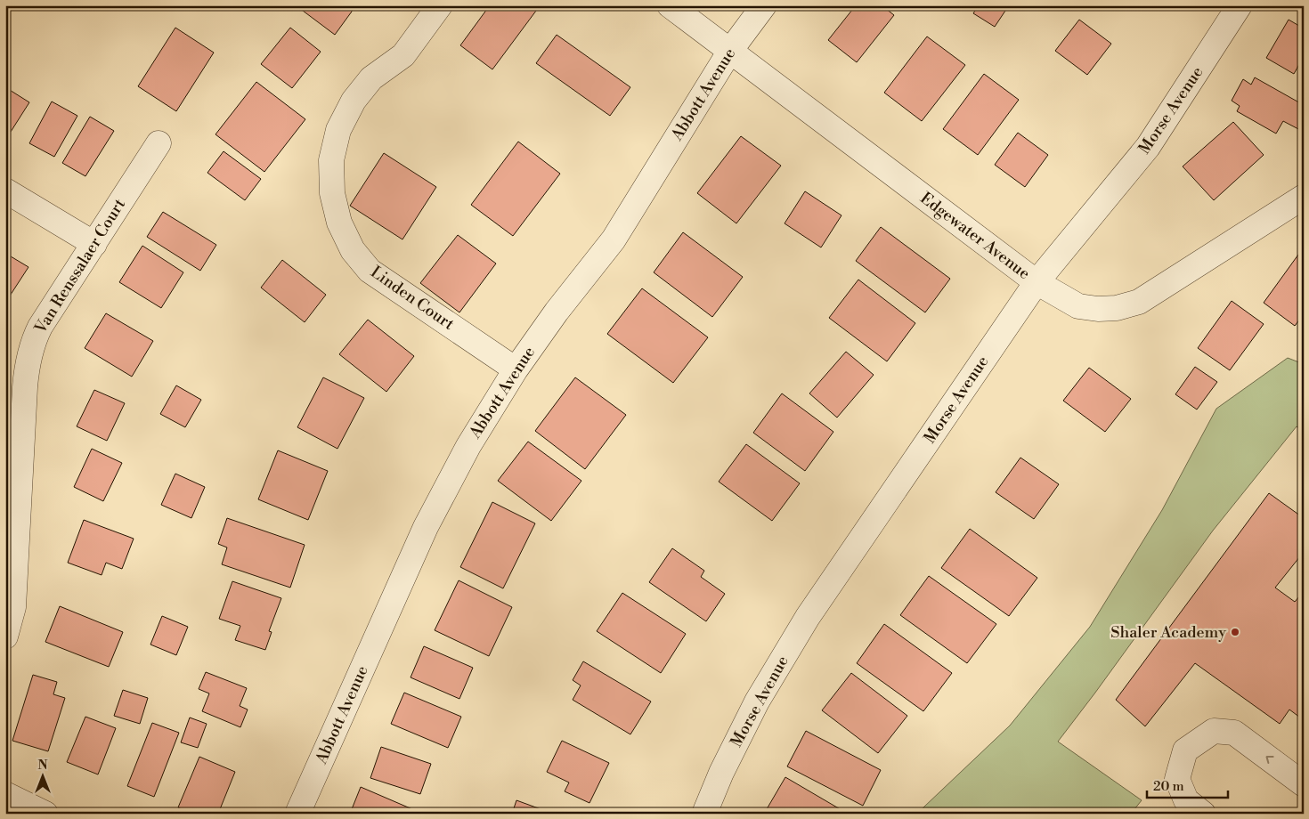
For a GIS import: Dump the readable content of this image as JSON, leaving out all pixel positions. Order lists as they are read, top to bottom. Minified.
{"streets":{"street":["Abbott Avenue","Morse Avenue","Edgewater Avenue","Van Renssalaer Court","Linden Court"]},"crossings":[["Abbott Avenue","Edgewater Avenue"],["Abbott Avenue","Linden Court"],["Morse Avenue","Edgewater Avenue"]],"places":["Shaler Academy"],"scale_bar":"20 m","north":"top"}
